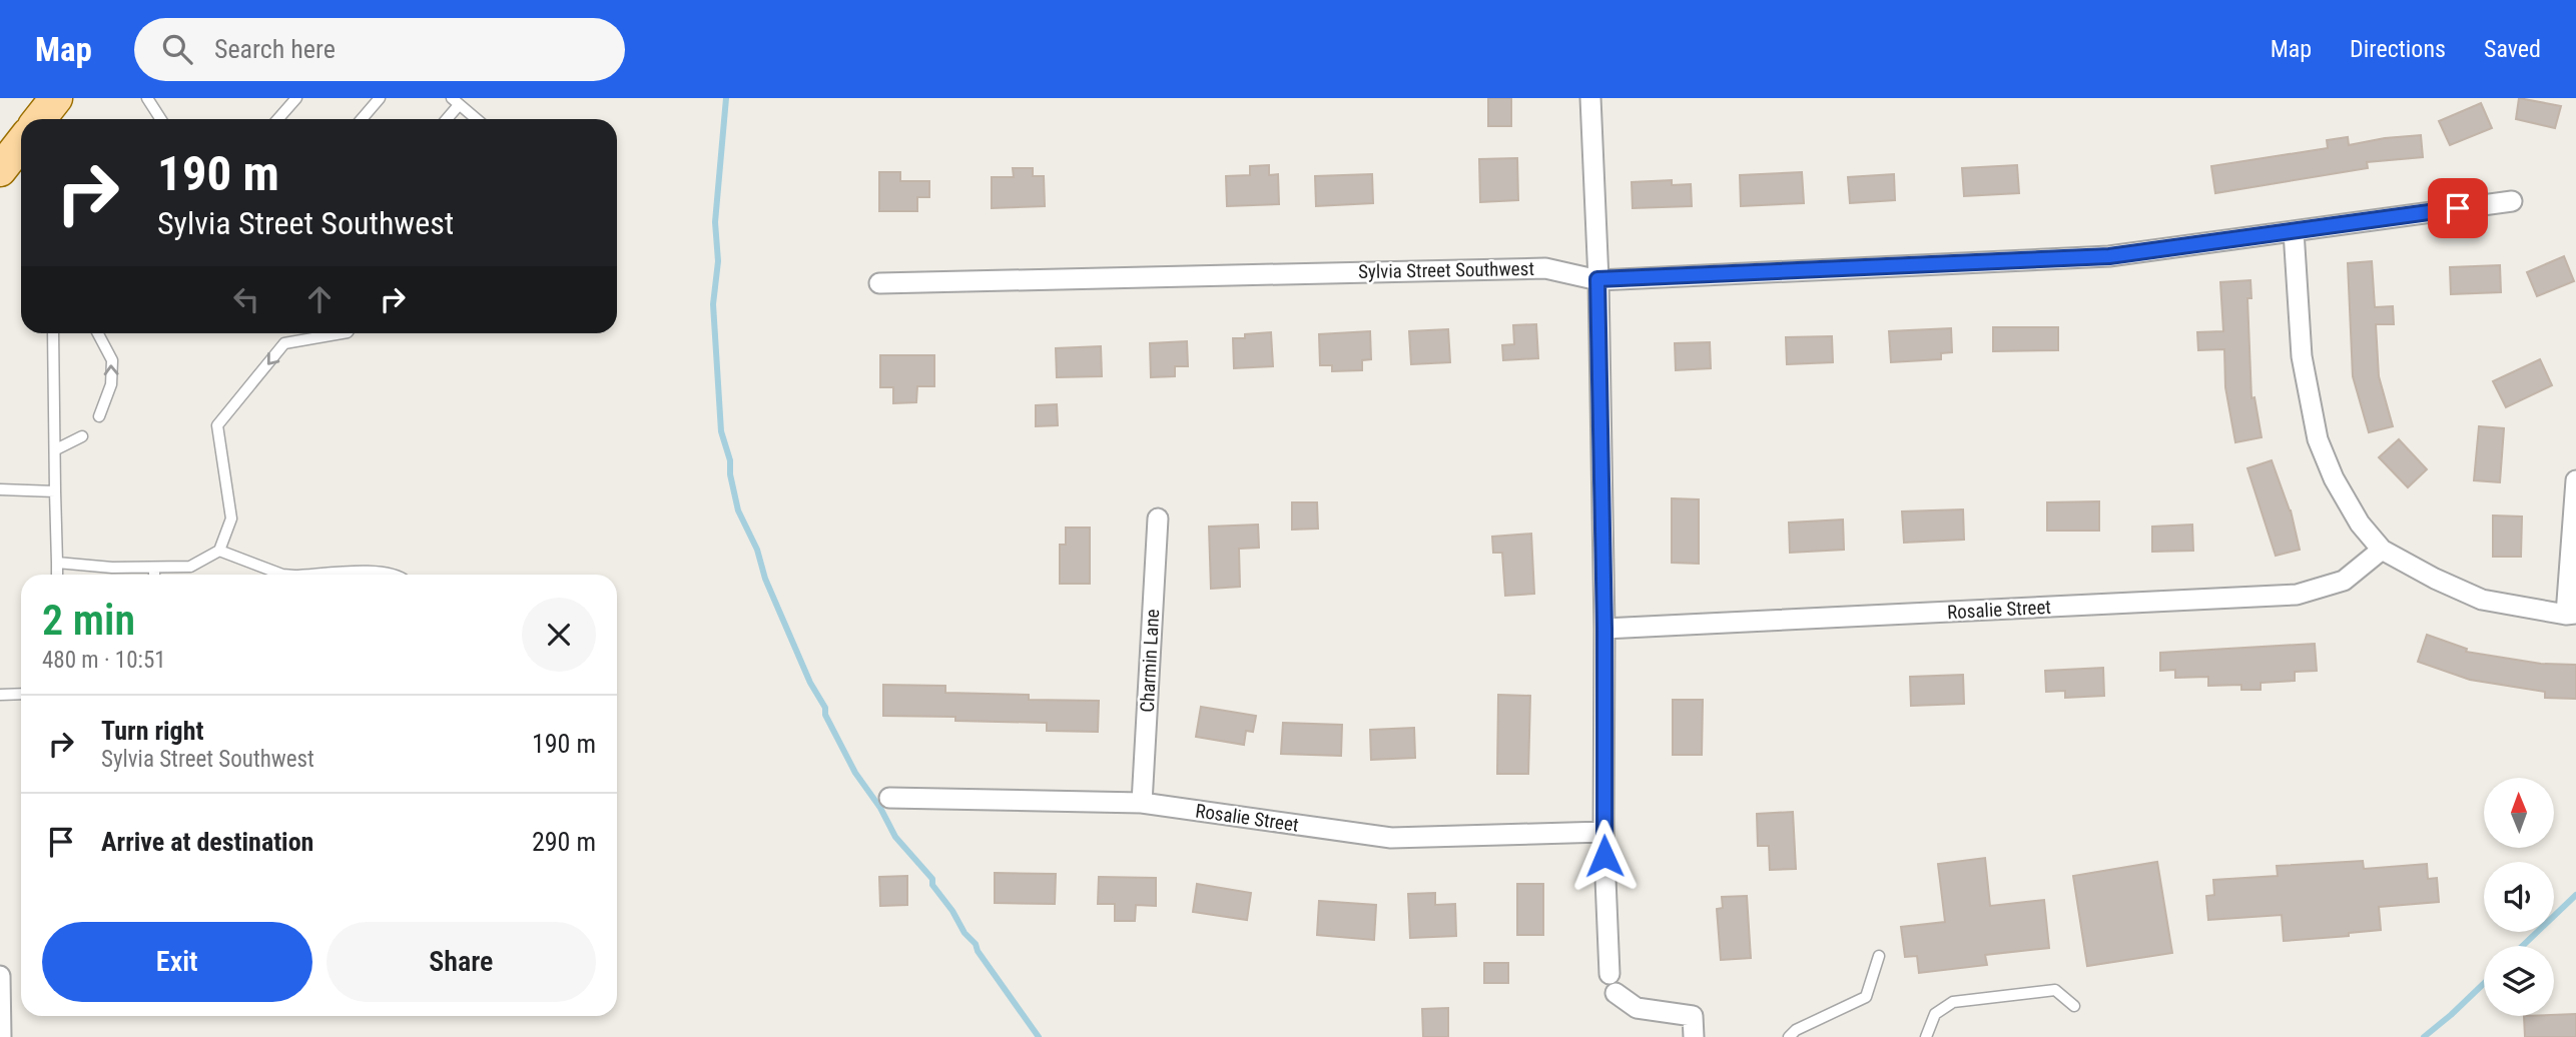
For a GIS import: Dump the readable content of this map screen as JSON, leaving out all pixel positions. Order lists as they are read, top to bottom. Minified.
{"streets":{"street":["Sylvia Street Southwest","Rosalie Street","Charmin Lane"]},"crossings":[["Rosalie Street","Charmin Lane"]],"north":"top","page":{"header":"Map","search":"Search here","nav":["Map","Directions","Saved"],"turn":["190 m","Sylvia Street Southwest"],"heading":["2 min","480 m · 10:51"],"list":[{"name":"Turn right","note":"Sylvia Street Southwest","value":"190 m"},{"name":"Arrive at destination","value":"290 m"}],"buttons":["Exit","Share"]}}
